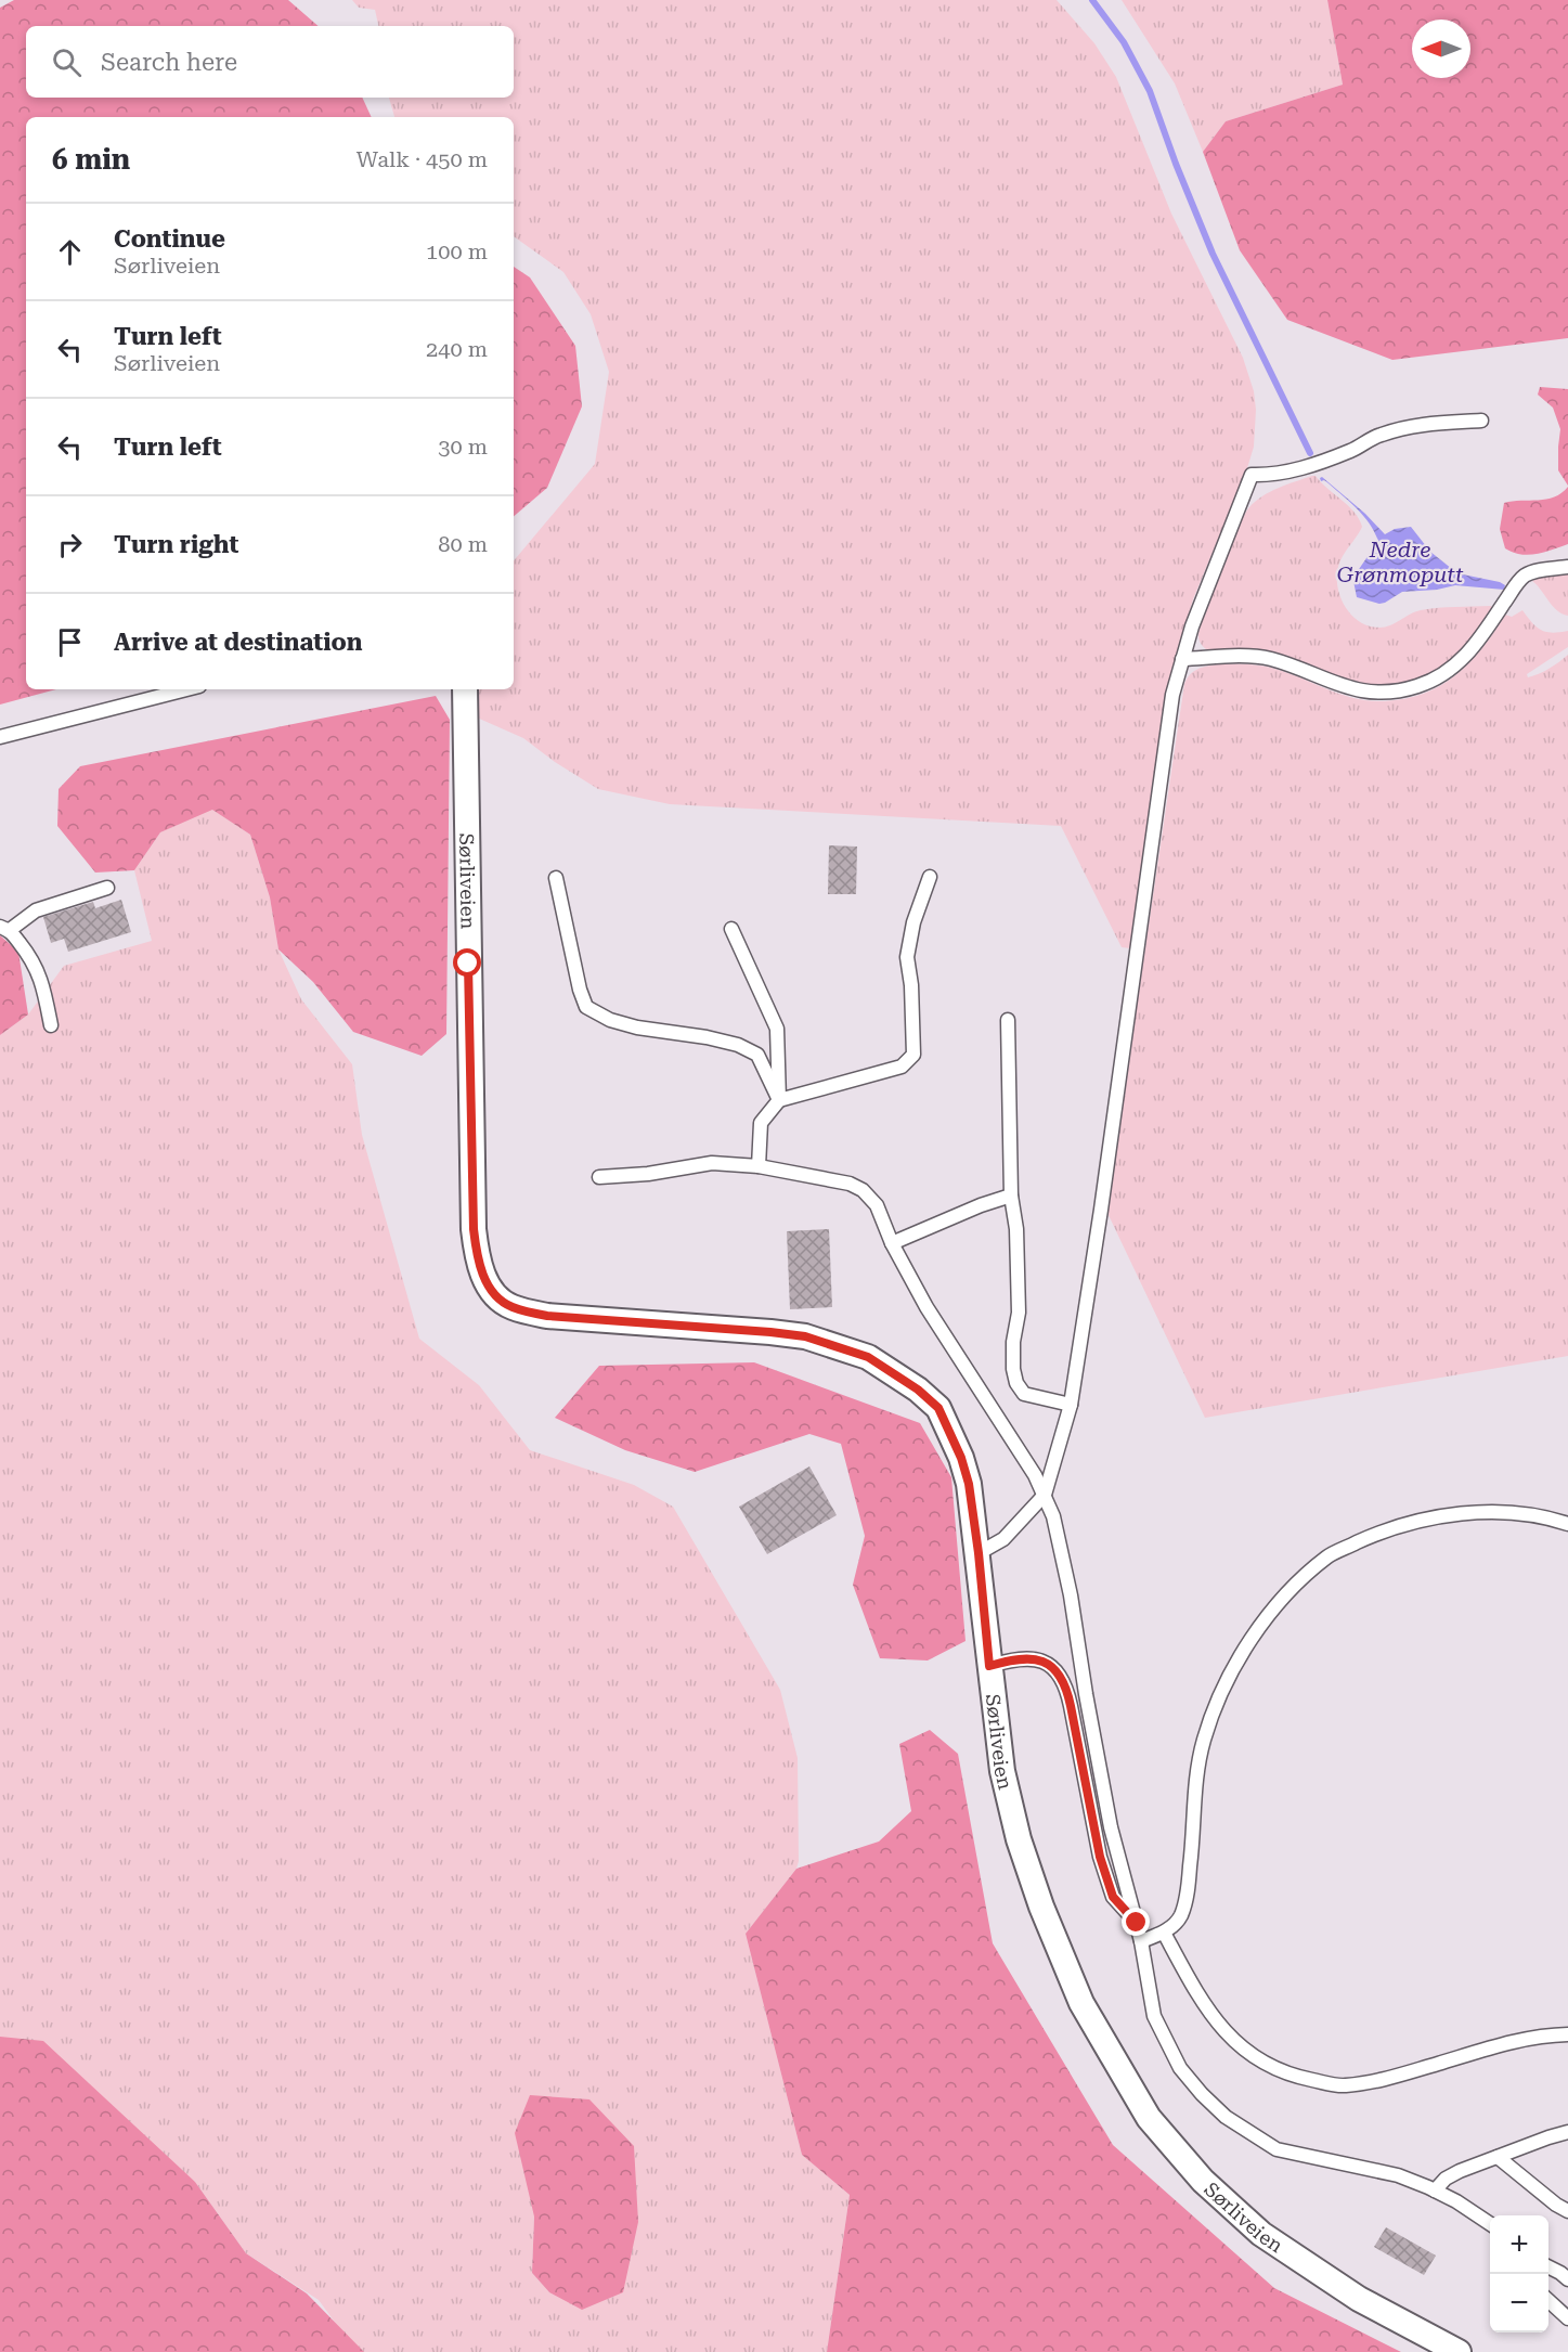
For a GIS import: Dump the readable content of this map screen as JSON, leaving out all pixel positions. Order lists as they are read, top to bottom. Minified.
{"streets":{"street":["Sørliveien"]},"water":["Nedre Grønmoputt"],"north":"left","page":{"search":"Search here","heading":["6 min","Walk · 450 m"],"list":[["Continue","Sørliveien","100 m"],["Turn left","Sørliveien","240 m"],["Turn left","30 m"],["Turn right","80 m"],"Arrive at destination"],"map_buttons":["+","−"]}}
